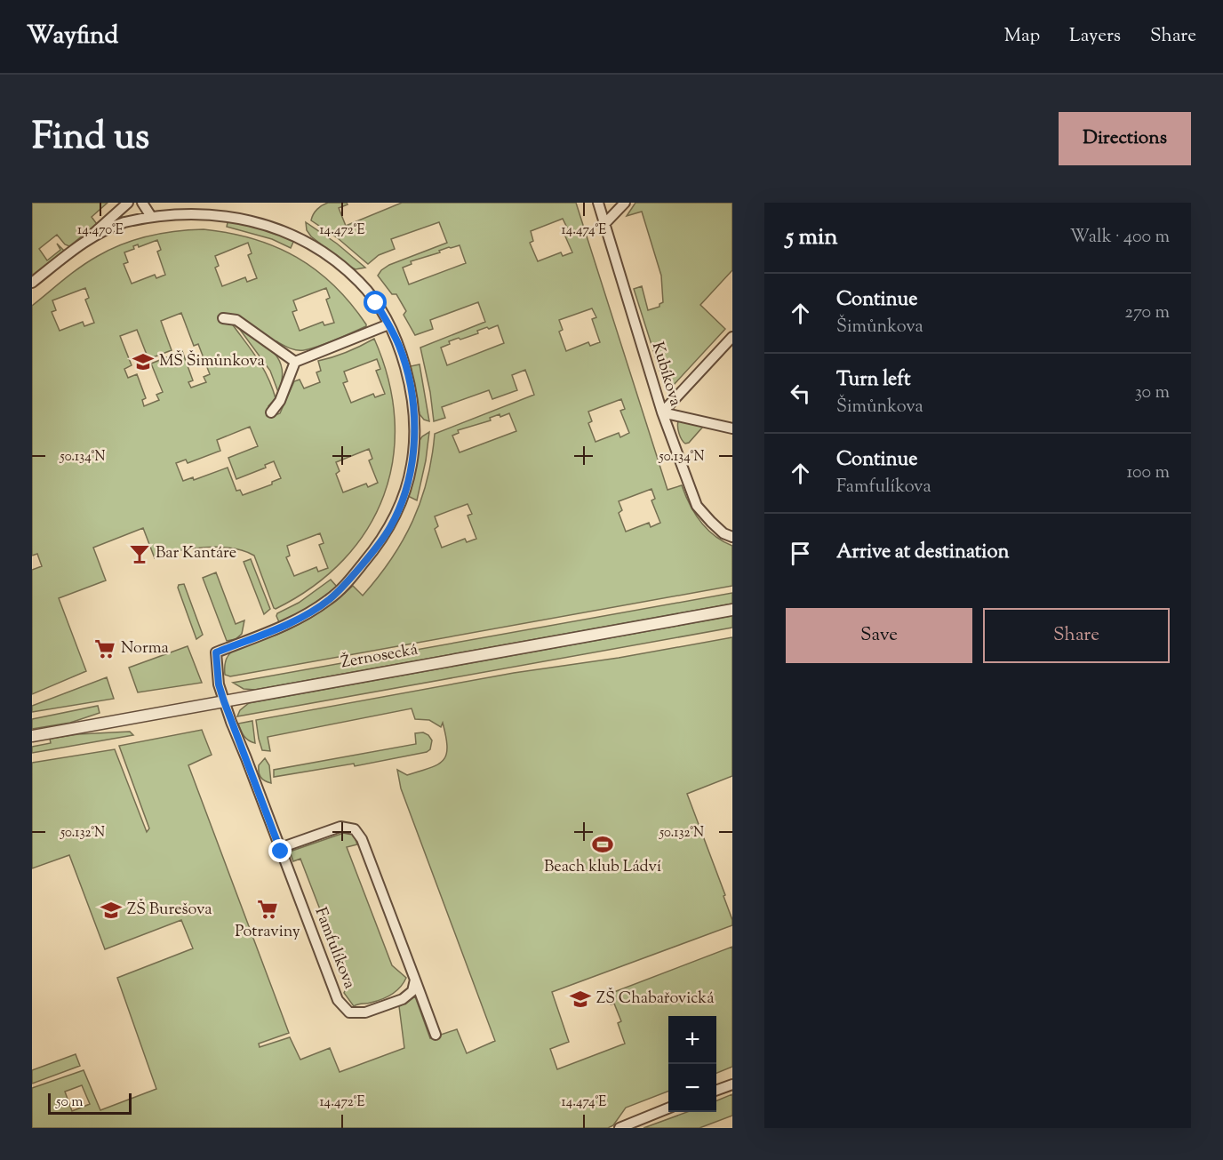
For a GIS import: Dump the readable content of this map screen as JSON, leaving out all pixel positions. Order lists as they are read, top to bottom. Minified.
{"streets":{"street":["Kubíkova","Žernosecká","Famfulíkova"]},"crossings":[["Žernosecká","Famfulíkova"]],"places":{"school or university":["MŠ Šimůnkova","ZŠ Burešova","ZŠ Chabařovická"],"bar":["Bar Kantáre"],"supermarket":["Norma","Potraviny"],"sports":["Beach klub Ládví"]},"scale_bar":"50 m","page":{"header":"Wayfind","nav":["Map","Layers","Share"],"title":"Find us","buttons":["Directions",["Save","Share"]],"heading":["5 min","Walk · 400 m"],"list":[["Continue","Šimůnkova","270 m"],["Turn left","Šimůnkova","30 m"],["Continue","Famfulíkova","100 m"],"Arrive at destination"],"map_buttons":["+","−"],"scale":"50 m"},"coordinates":["14.470°E","14.472°E","14.474°E","50.134°N","50.132°N"]}
